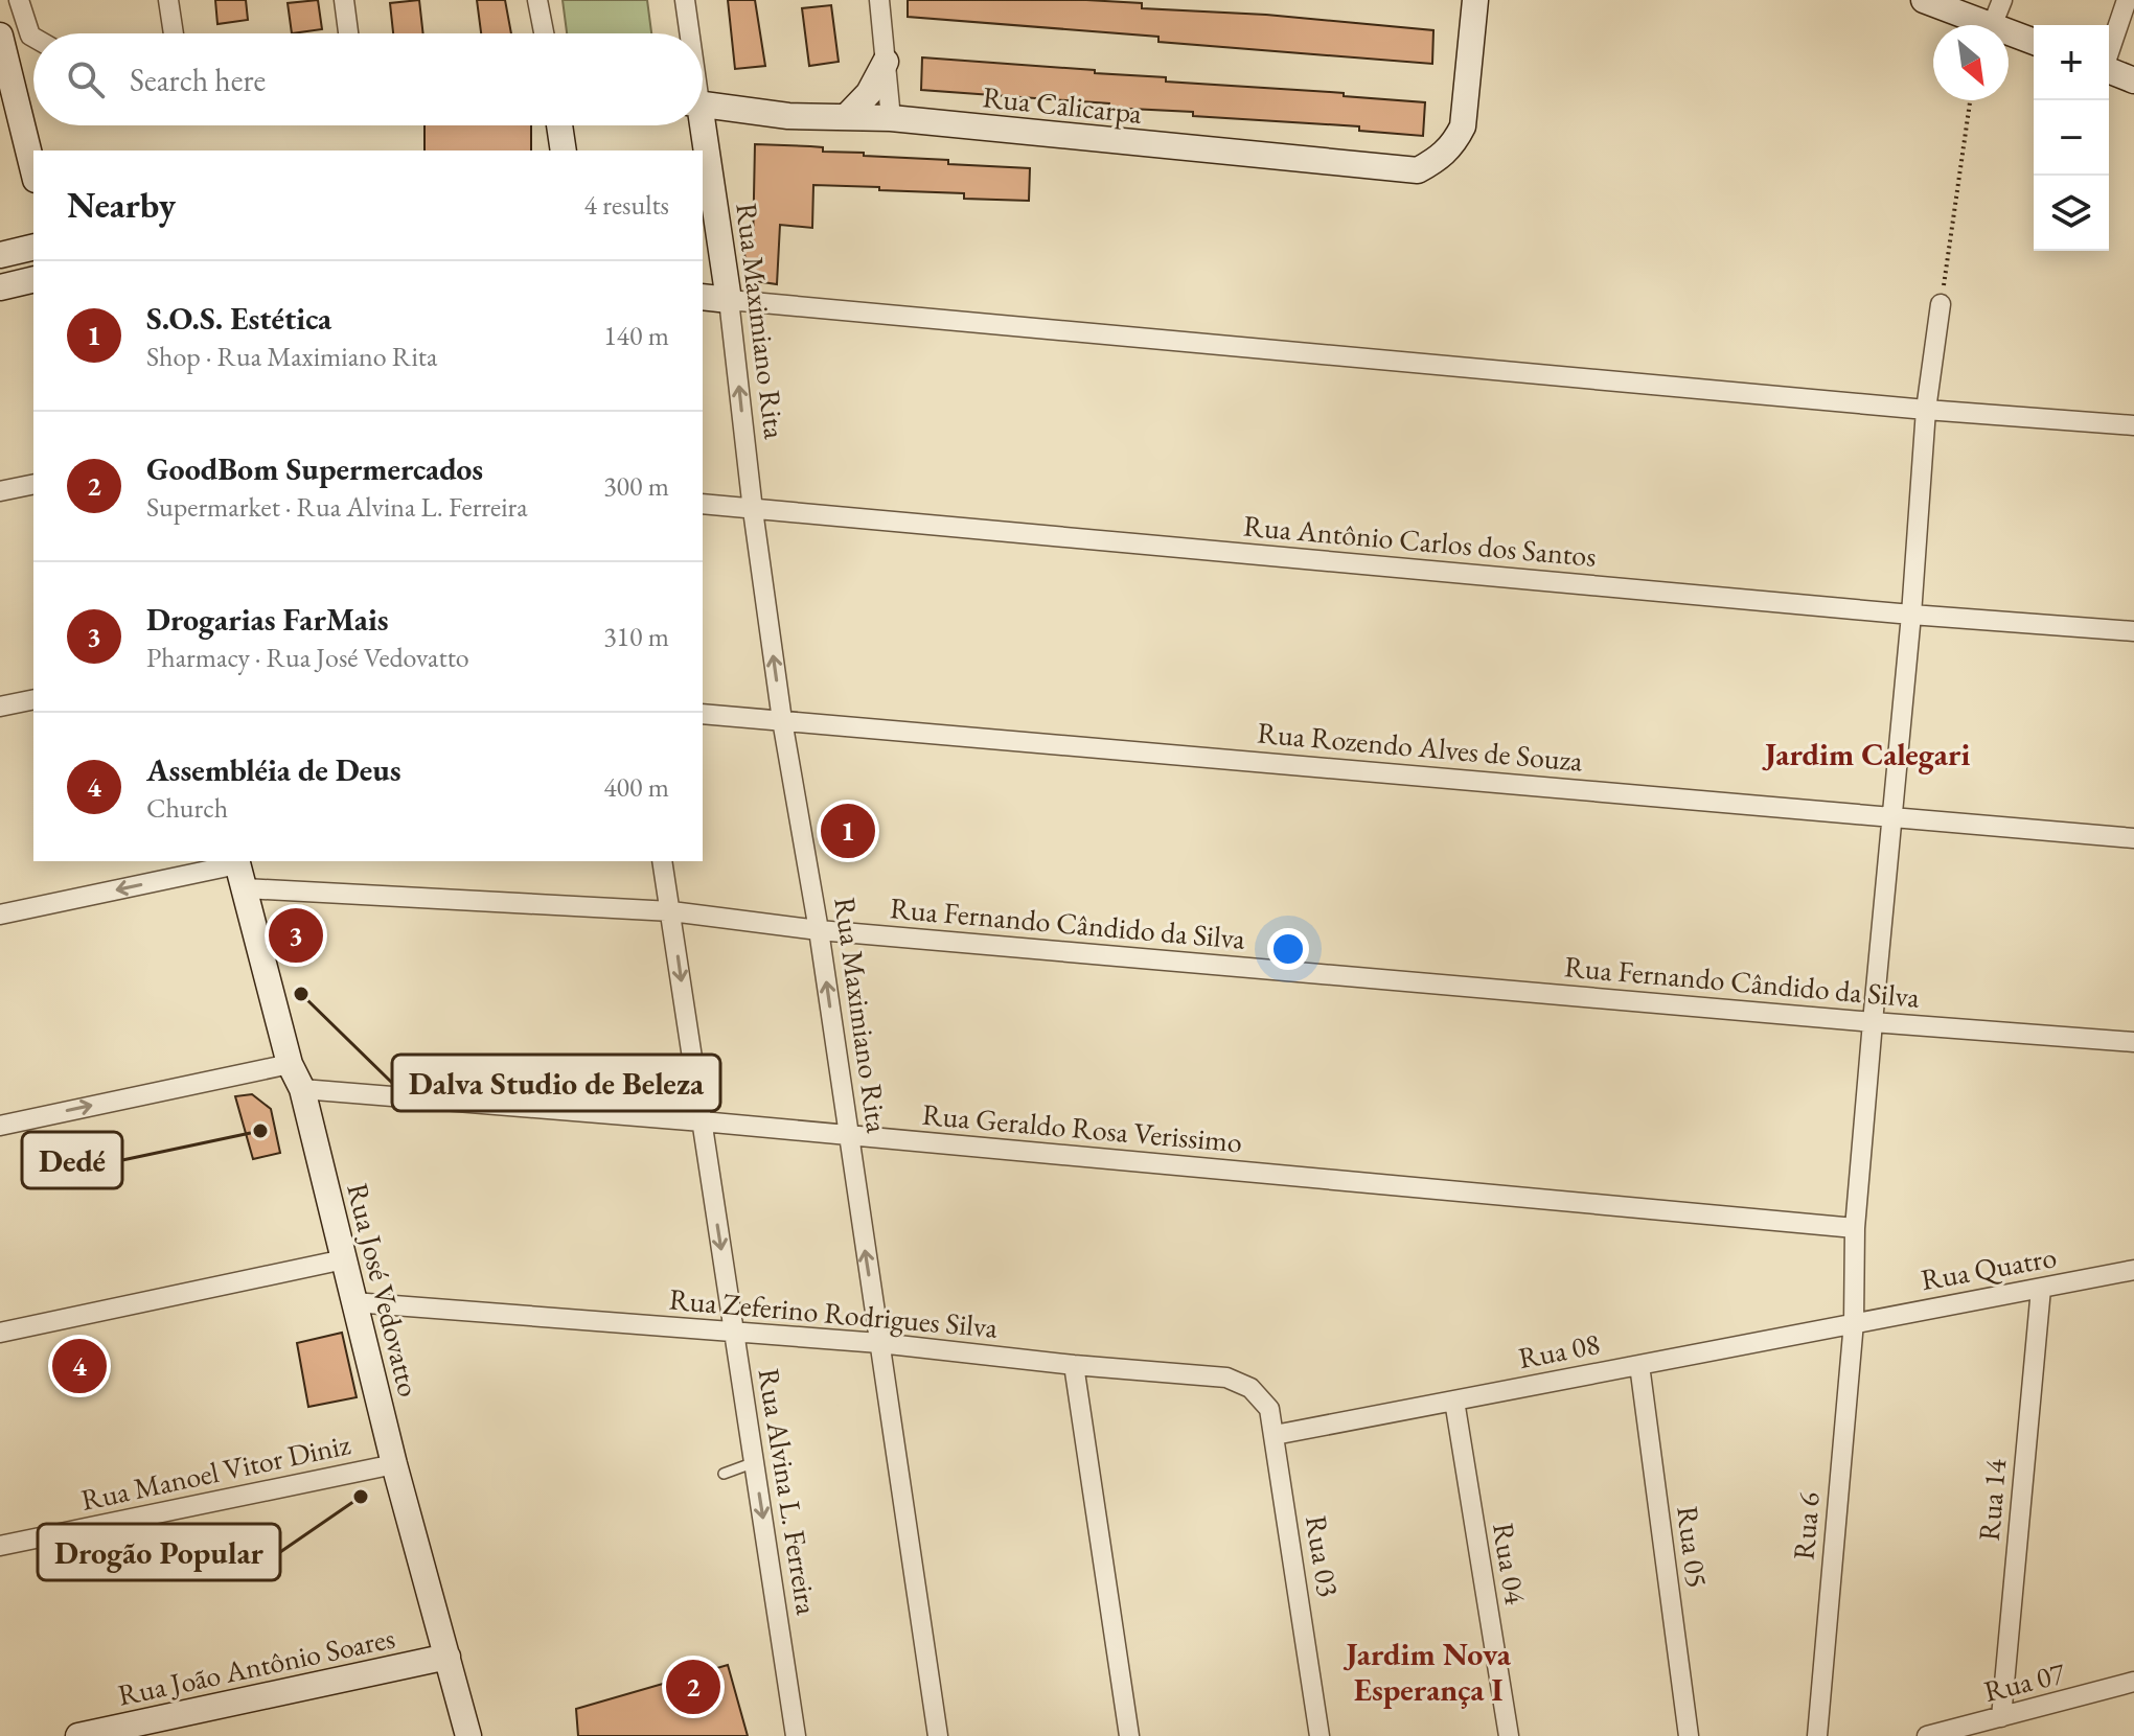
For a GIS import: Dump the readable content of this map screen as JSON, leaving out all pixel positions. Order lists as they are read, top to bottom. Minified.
{"streets":{"street":["Rua Calicarpa","Rua Maximiano Rita","Rua Antônio Carlos dos Santos","Rua Rozendo Alves de Souza","Rua Fernando Cândido da Silva","Rua Geraldo Rosa Verissimo","Rua Quatro","Rua José Vedovatto","Rua Zeferino Rodrigues Silva","Rua 08","Rua Manoel Vitor Diniz","Rua Alvina L. Ferreira","Rua 14","Rua 6","Rua 05","Rua 03","Rua 04","Rua João Antônio Soares","Rua 07"]},"crossings":[["Rua Maximiano Rita","Rua Antônio Carlos dos Santos"],["Rua Maximiano Rita","Rua Rozendo Alves de Souza"],["Rua Maximiano Rita","Rua Fernando Cândido da Silva"],["Rua Maximiano Rita","Rua Geraldo Rosa Verissimo"],["Rua Maximiano Rita","Rua Zeferino Rodrigues Silva"],["Rua Antônio Carlos dos Santos","Rua 6"],["Rua Rozendo Alves de Souza","Rua 6"],["Rua Fernando Cândido da Silva","Rua José Vedovatto"],["Rua Fernando Cândido da Silva","Rua Alvina L. Ferreira"],["Rua Fernando Cândido da Silva","Rua 6"],["Rua Geraldo Rosa Verissimo","Rua José Vedovatto"],["Rua Geraldo Rosa Verissimo","Rua Alvina L. Ferreira"],["Rua Geraldo Rosa Verissimo","Rua 6"],["Rua Quatro","Rua 08"],["Rua Quatro","Rua 14"],["Rua Quatro","Rua 6"],["Rua José Vedovatto","Rua Zeferino Rodrigues Silva"],["Rua José Vedovatto","Rua Manoel Vitor Diniz"],["Rua José Vedovatto","Rua João Antônio Soares"],["Rua Zeferino Rodrigues Silva","Rua 08"],["Rua Zeferino Rodrigues Silva","Rua Alvina L. Ferreira"],["Rua Zeferino Rodrigues Silva","Rua 03"],["Rua 08","Rua 6"],["Rua 08","Rua 05"],["Rua 08","Rua 03"],["Rua 08","Rua 04"],["Rua 14","Rua 07"]],"one_way":["Rua Maximiano Rita","Rua Alvina L. Ferreira"],"districts":["Jardim Calegari","Jardim Nova Esperança I"],"places":["Dalva Studio de Beleza","Dedé","Drogão Popular"],"north":"bottom right","page":{"map_buttons":["+","−"],"search":"Search here","heading":["Nearby","4 results"],"list":[{"mark":"1","name":"S.O.S. Estética","note":"Shop · Rua Maximiano Rita","value":"140 m"},{"mark":"2","name":"GoodBom Supermercados","note":"Supermarket · Rua Alvina L. Ferreira","value":"300 m"},{"mark":"3","name":"Drogarias FarMais","note":"Pharmacy · Rua José Vedovatto","value":"310 m"},{"mark":"4","name":"Assembléia de Deus","note":"Church","value":"400 m"}],"pins":["1","3","4","2"]}}
